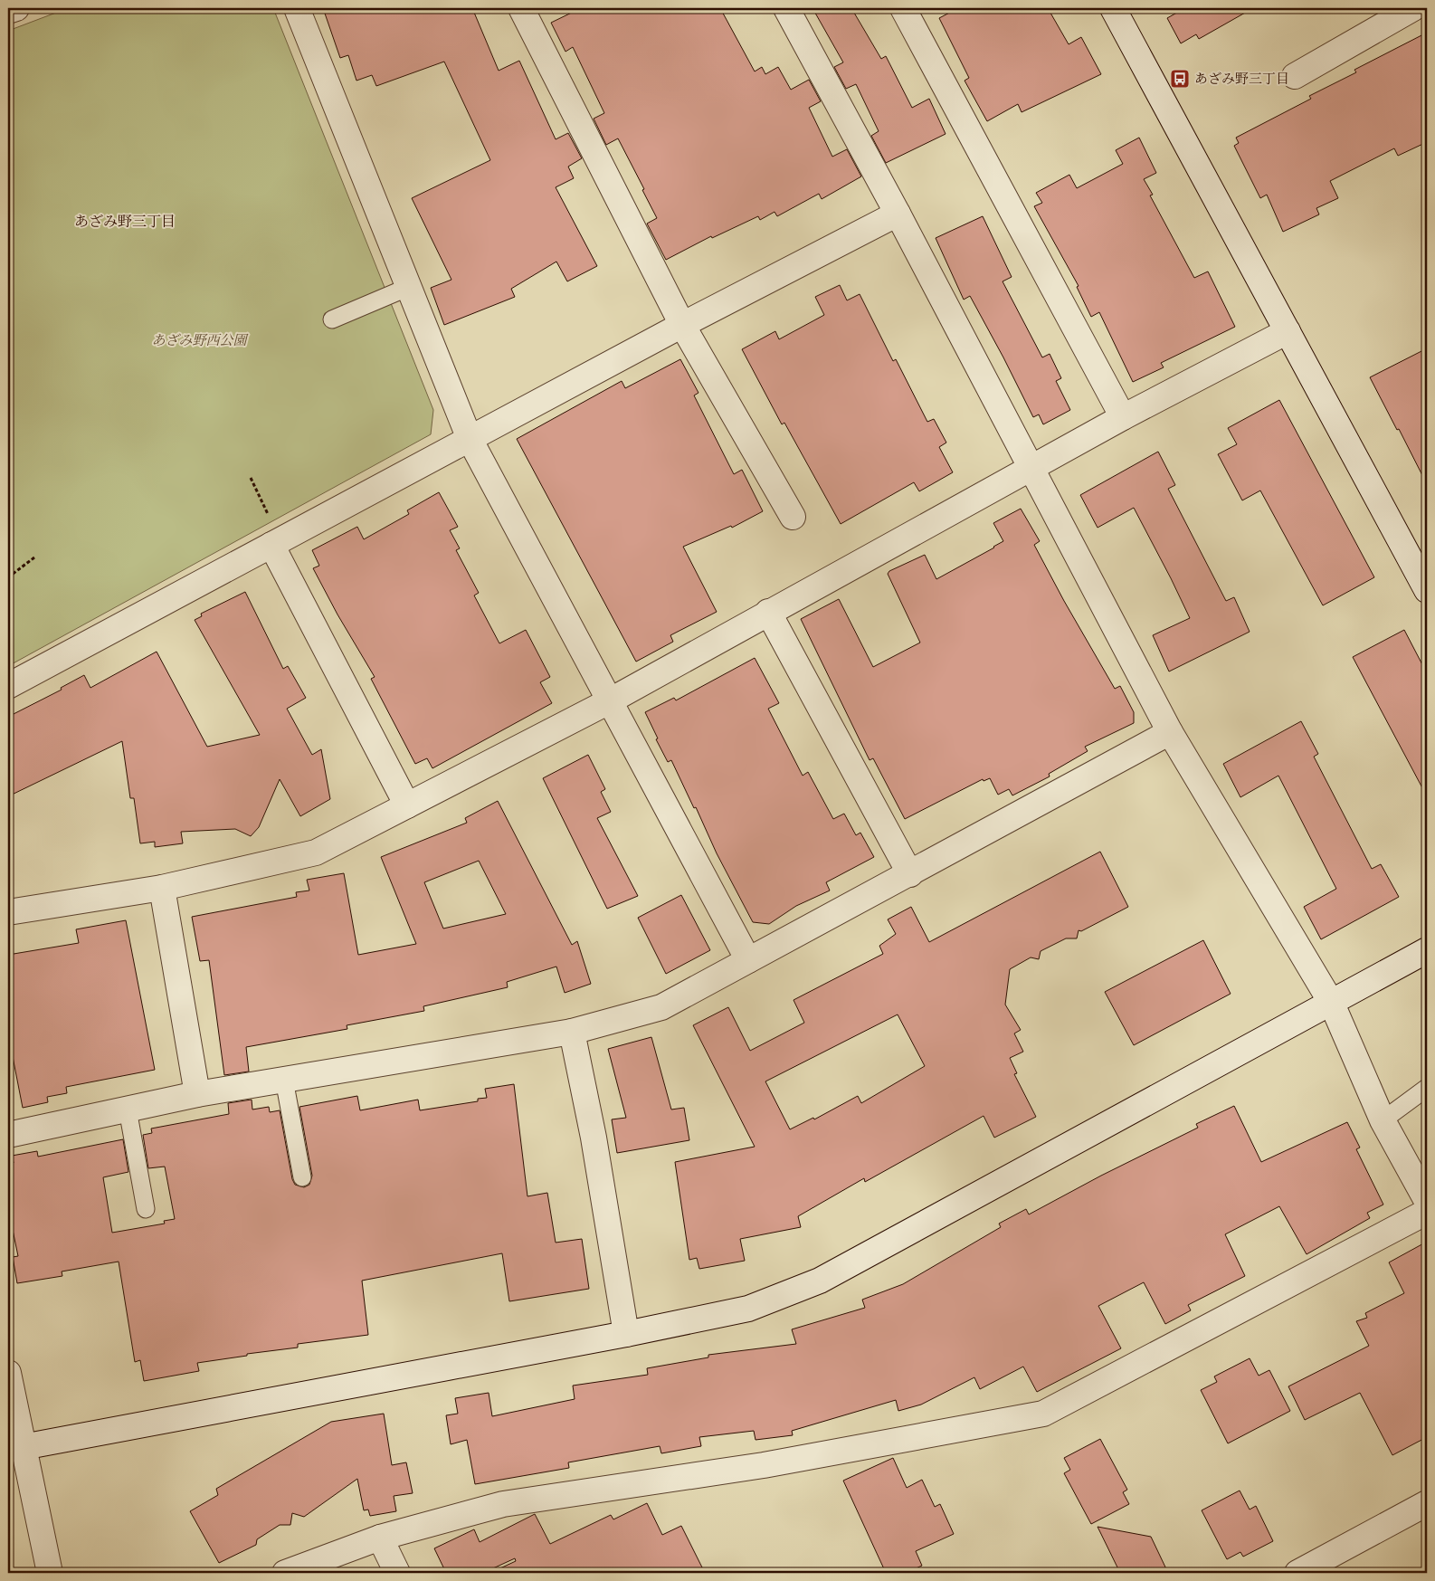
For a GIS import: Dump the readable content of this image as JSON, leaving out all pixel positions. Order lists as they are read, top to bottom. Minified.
{"districts":["あざみ野三丁目"],"parks":["あざみ野西公園"],"places":{"bus stop":["あざみ野三丁目"]}}
